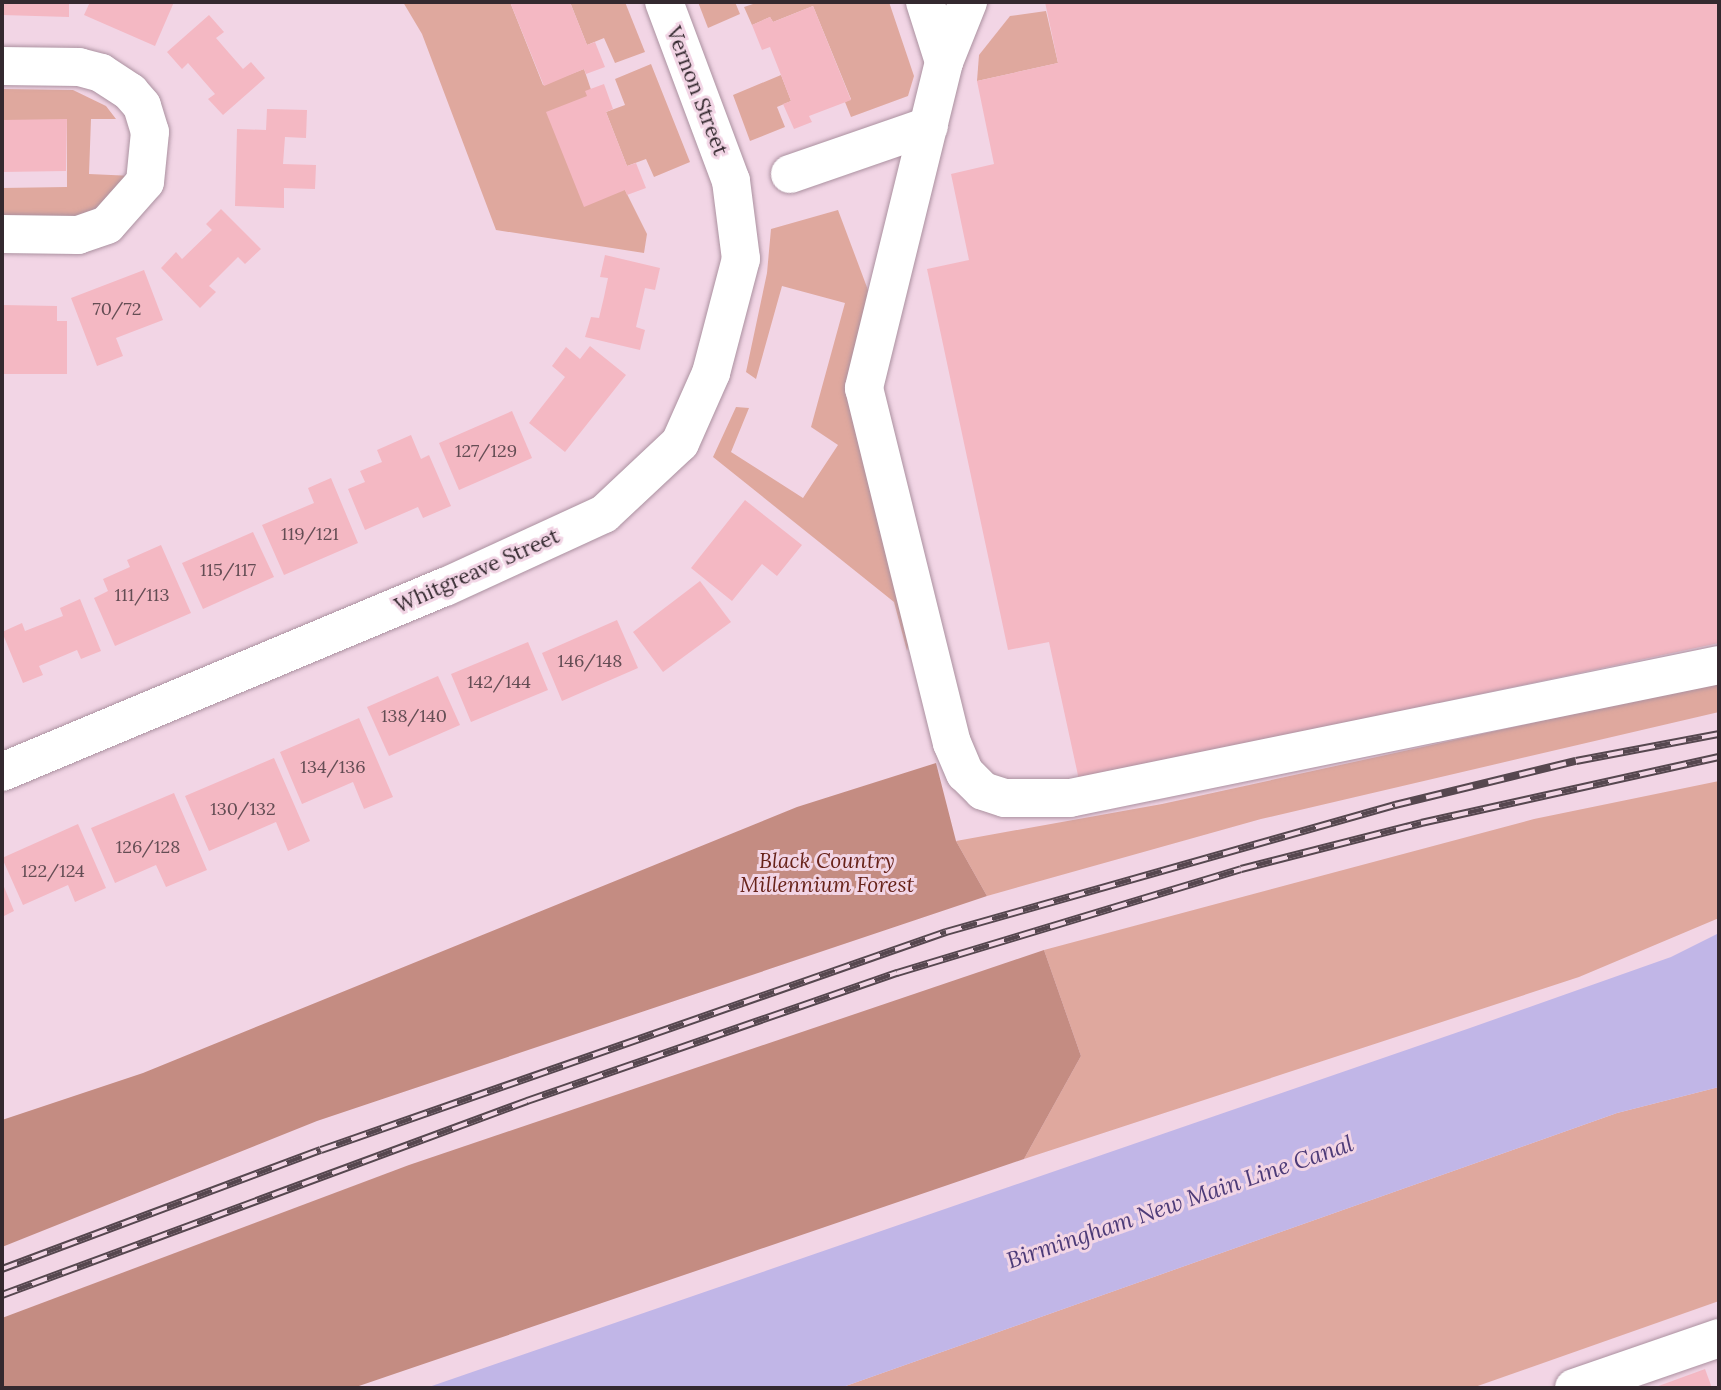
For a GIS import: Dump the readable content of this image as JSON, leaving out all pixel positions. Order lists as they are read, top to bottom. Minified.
{"streets":{"street":["Vernon Street","Whitgreave Street"]},"crossings":[["Vernon Street","Whitgreave Street"]],"water":["Birmingham New Main Line Canal"],"parks":["Black Country Millennium Forest"],"house_numbers":["70/72","127/129","119/121","115/117","111/113","146/148","142/144","138/140","134/136","130/132","126/128","122/124"]}
